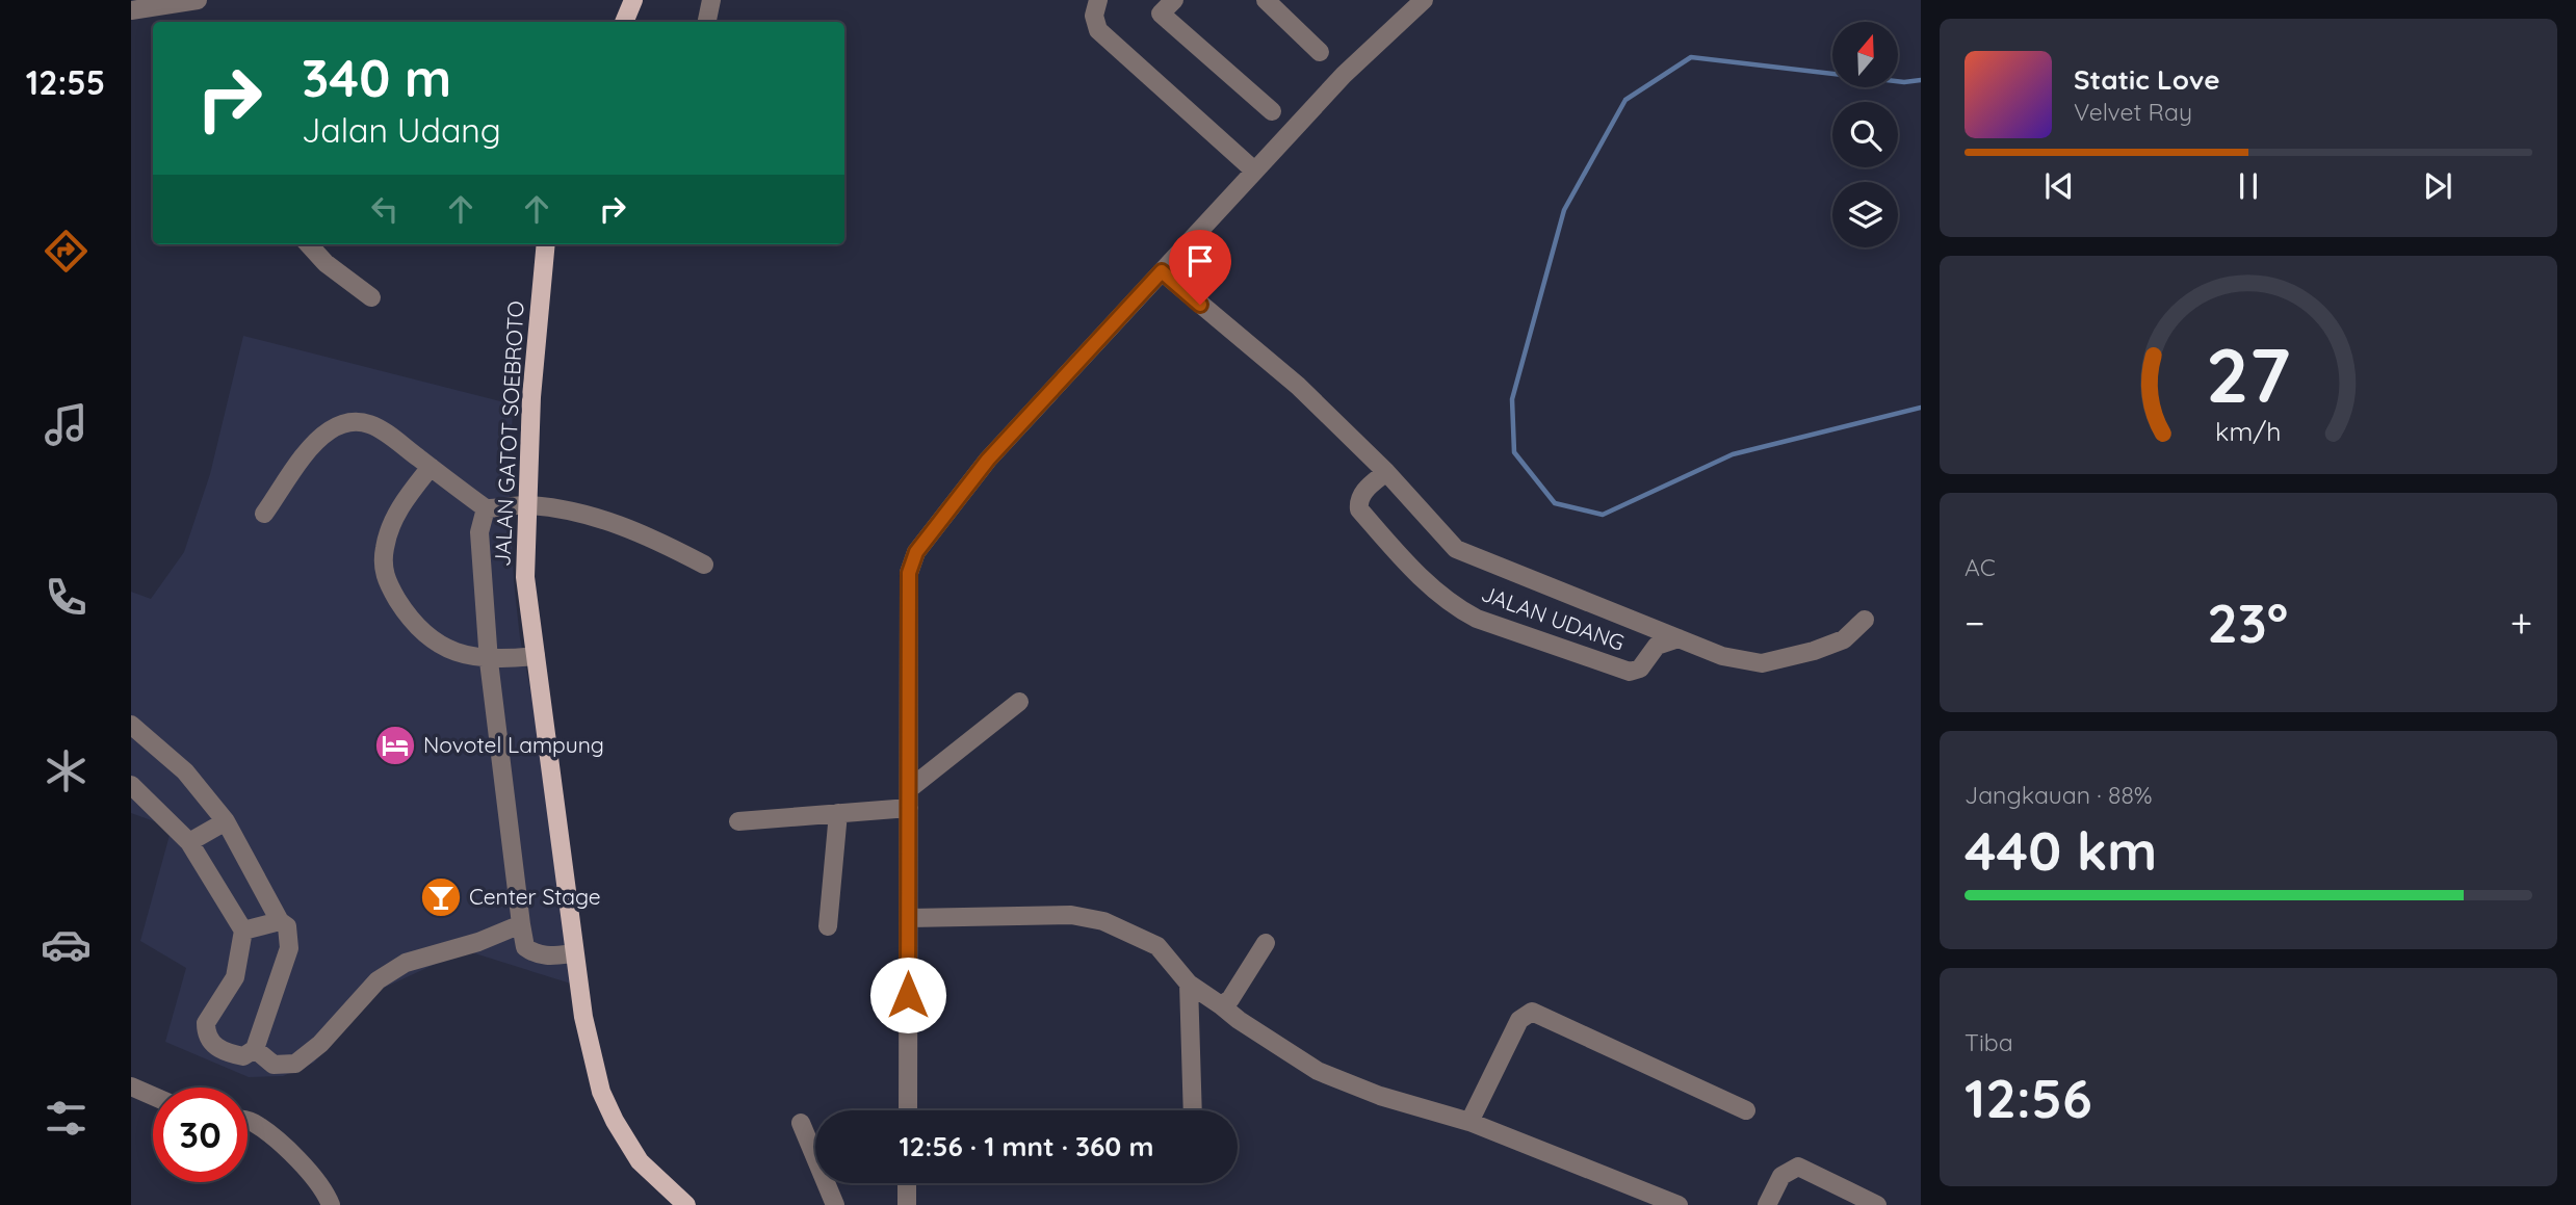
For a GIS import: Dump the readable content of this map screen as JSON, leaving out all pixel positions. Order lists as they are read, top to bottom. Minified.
{"streets":{"main road":["JALAN GATOT SOEBROTO"],"street":["JALAN UDANG"]},"places":{"hotel":["Novotel Lampung"],"bar":["Center Stage"]},"north":"top","page":{"tabs":"12:55","turn":["340 m","Jalan Udang"],"song":["Static Love","Velvet Ray"],"tile":["AC",["Jangkauan · 88%","440 km"],["Tiba","12:56"]],"heat":["−","23°","+"],"limit":"30","trip":"12:56 · 1 mnt · 360 m","gauge":["27","km/h"]}}
